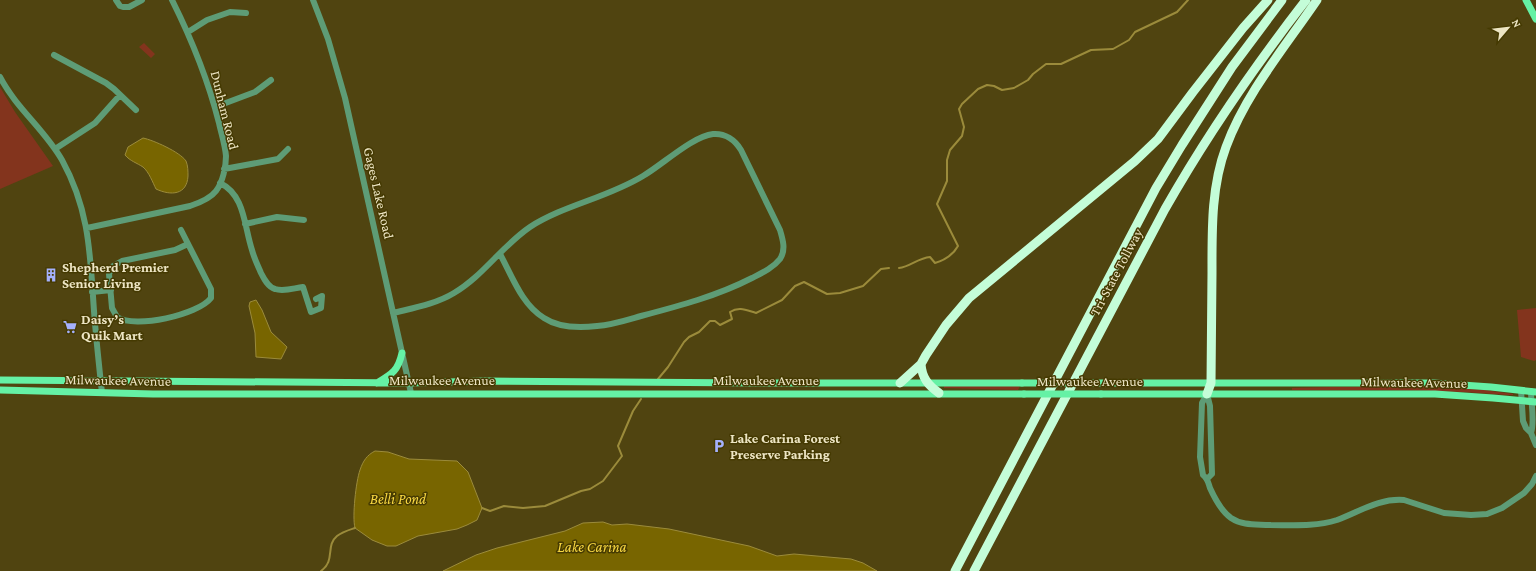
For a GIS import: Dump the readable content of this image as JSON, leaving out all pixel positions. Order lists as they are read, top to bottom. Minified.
{"streets":{"highway":["Tri-State Tollway"],"main road":["Milwaukee Avenue"],"street":["Dunham Road","Gages Lake Road"]},"crossings":[["Gages Lake Road","Milwaukee Avenue"]],"water":["Belli Pond","Lake Carina"],"places":{"building":["Shepherd Premier Senior Living"],"supermarket":["Daisy’s Quik Mart"],"parking":["Lake Carina Forest Preserve Parking"]},"north":"top right"}
